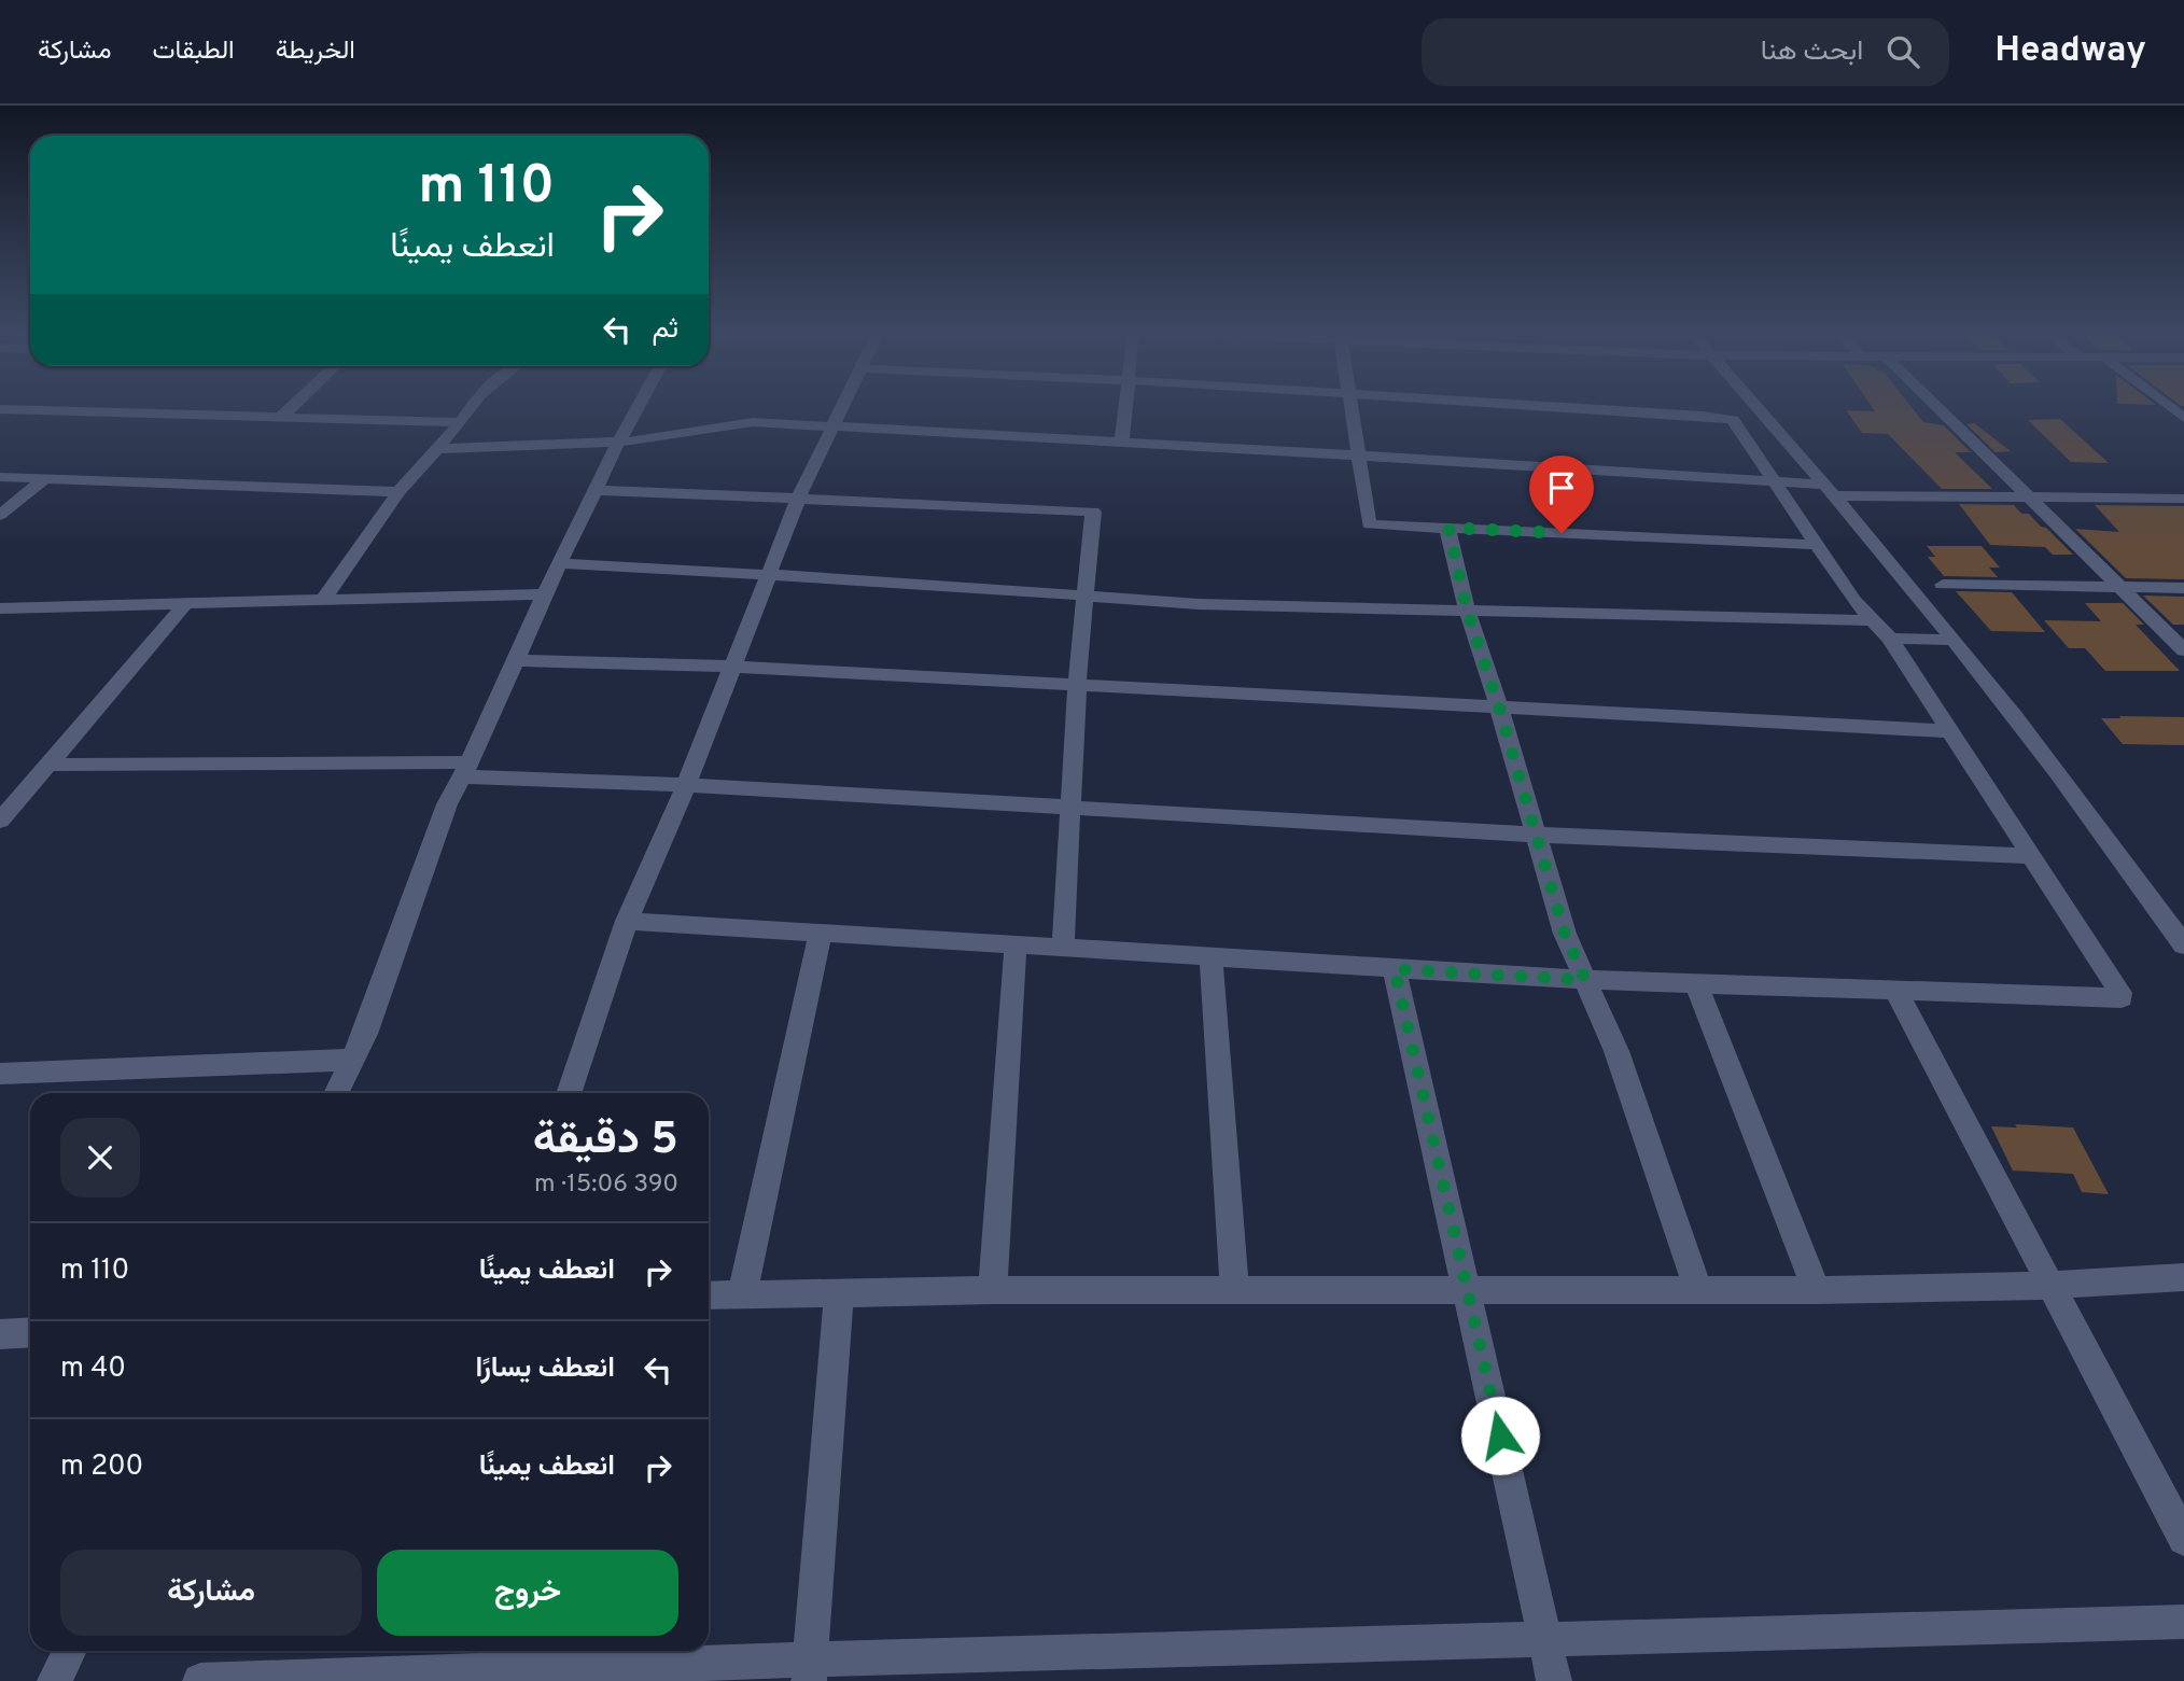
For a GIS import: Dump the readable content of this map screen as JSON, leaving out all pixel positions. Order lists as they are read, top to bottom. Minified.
{"page":{"header":"Headway","search":"ابحث هنا","nav":["الخريطة","الطبقات","مشاركة"],"turn":["110 m","انعطف يمينًا"],"then":"ثم","heading":["5 دقيقة","390 m · 15:06"],"list":[{"name":"انعطف يمينًا","value":"110 m"},{"name":"انعطف يسارًا","value":"40 m"},{"name":"انعطف يمينًا","value":"200 m"}],"buttons":["خروج","مشاركة"]}}
